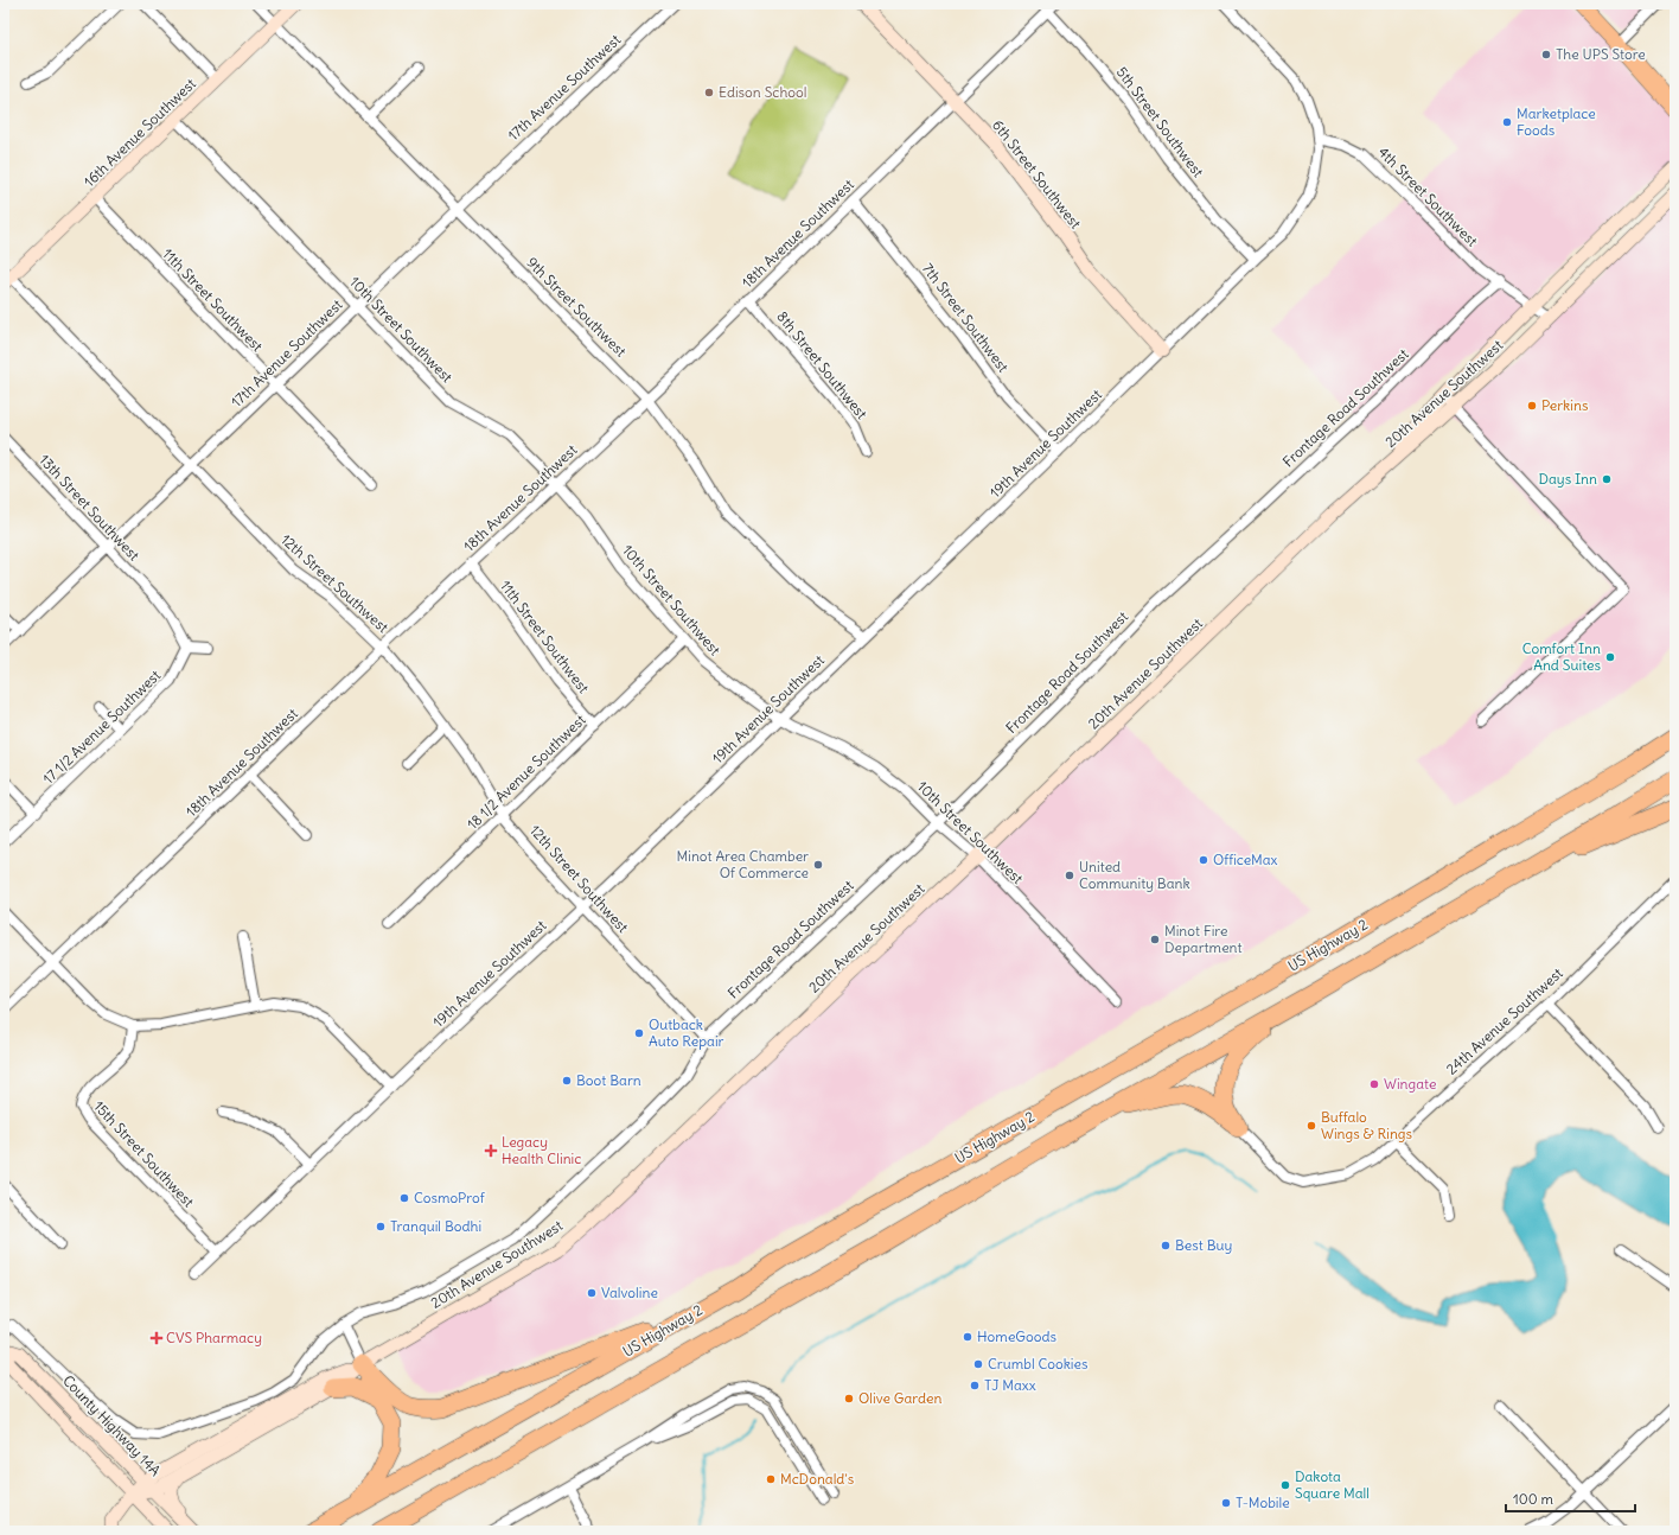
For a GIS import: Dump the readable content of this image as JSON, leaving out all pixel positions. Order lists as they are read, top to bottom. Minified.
{"streets":{"highway":["US Highway 2"],"street":["17th Avenue Southwest","5th Street Southwest","16th Avenue Southwest","6th Street Southwest","4th Street Southwest","18th Avenue Southwest","11th Street Southwest","9th Street Southwest","7th Street Southwest","10th Street Southwest","8th Street Southwest","20th Avenue Southwest","Frontage Road Southwest","19th Avenue Southwest","13th Street Southwest","12th Street Southwest","17 1/2 Avenue Southwest","18 1/2 Avenue Southwest","24th Avenue Southwest","15th Street Southwest","County Highway 14A"]},"crossings":[["17th Avenue Southwest","11th Street Southwest"],["17th Avenue Southwest","9th Street Southwest"],["17th Avenue Southwest","10th Street Southwest"],["17th Avenue Southwest","13th Street Southwest"],["17th Avenue Southwest","12th Street Southwest"],["5th Street Southwest","18th Avenue Southwest"],["5th Street Southwest","19th Avenue Southwest"],["16th Avenue Southwest","11th Street Southwest"],["16th Avenue Southwest","9th Street Southwest"],["16th Avenue Southwest","10th Street Southwest"],["16th Avenue Southwest","12th Street Southwest"],["6th Street Southwest","18th Avenue Southwest"],["6th Street Southwest","19th Avenue Southwest"],["4th Street Southwest","20th Avenue Southwest"],["4th Street Southwest","Frontage Road Southwest"],["4th Street Southwest","19th Avenue Southwest"],["18th Avenue Southwest","11th Street Southwest"],["18th Avenue Southwest","9th Street Southwest"],["18th Avenue Southwest","7th Street Southwest"],["18th Avenue Southwest","10th Street Southwest"],["18th Avenue Southwest","8th Street Southwest"],["18th Avenue Southwest","12th Street Southwest"],["11th Street Southwest","18 1/2 Avenue Southwest"],["9th Street Southwest","19th Avenue Southwest"],["7th Street Southwest","19th Avenue Southwest"],["10th Street Southwest","20th Avenue Southwest"],["10th Street Southwest","Frontage Road Southwest"],["10th Street Southwest","19th Avenue Southwest"],["10th Street Southwest","18 1/2 Avenue Southwest"],["20th Avenue Southwest","County Highway 14A"],["Frontage Road Southwest","12th Street Southwest"],["19th Avenue Southwest","12th Street Southwest"],["19th Avenue Southwest","15th Street Southwest"],["13th Street Southwest","17 1/2 Avenue Southwest"],["12th Street Southwest","18 1/2 Avenue Southwest"]],"places":{"other":["The UPS Store","Edison School","Marketplace Foods","Perkins","Days Inn","Comfort Inn And Suites","OfficeMax","Minot Area Chamber Of Commerce","United Community Bank","Minot Fire Department","Outback Auto Repair","Boot Barn","Wingate","Buffalo Wings & Rings","CosmoProf","Tranquil Bodhi","Best Buy","Valvoline","HomeGoods","Crumbl Cookies","TJ Maxx","Olive Garden","McDonald's","Dakota Square Mall","T-Mobile"],"health":["Legacy Health Clinic","CVS Pharmacy"]},"scale_bar":"100 m"}
